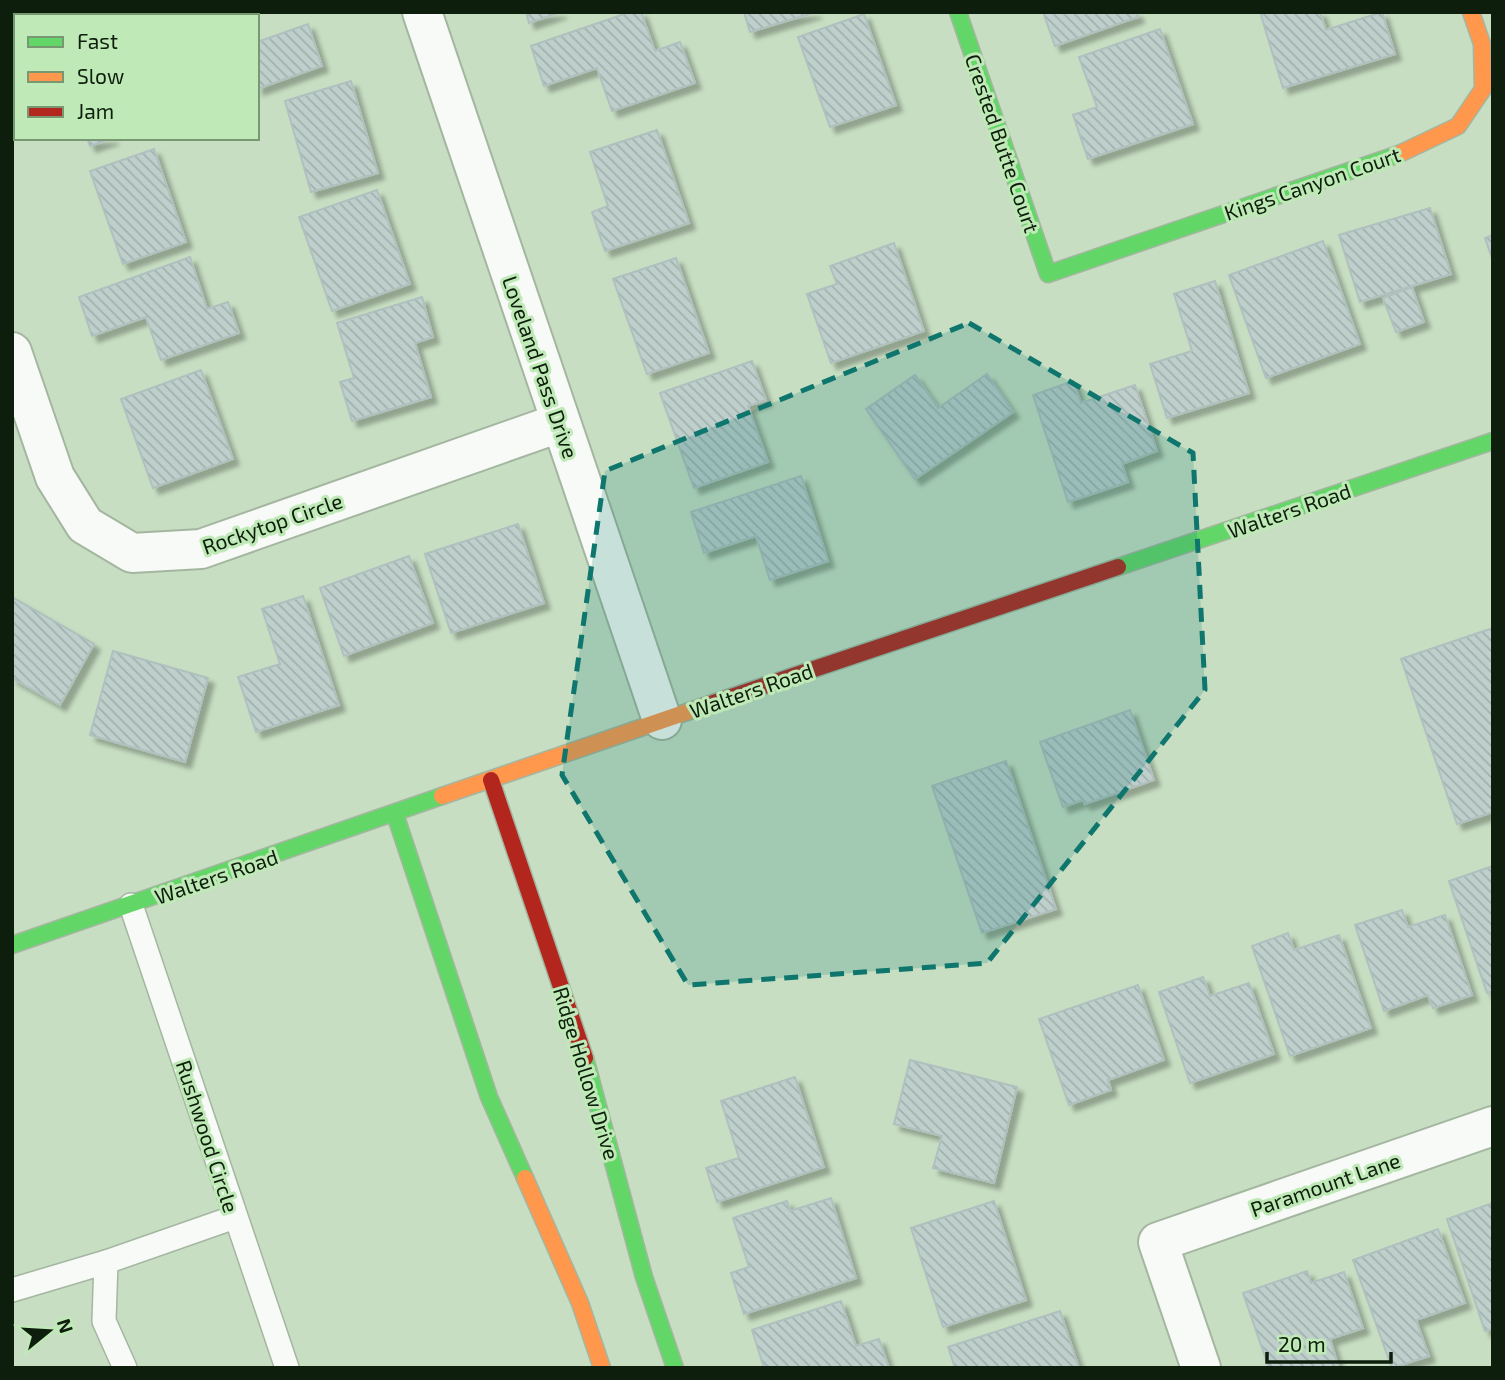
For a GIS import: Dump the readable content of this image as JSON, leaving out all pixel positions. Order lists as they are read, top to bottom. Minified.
{"streets":{"street":["Crested Butte Court","Kings Canyon Court","Loveland Pass Drive","Walters Road","Rockytop Circle","Ridge Hollow Drive","Paramount Lane"],"lane":["Rushwood Circle"]},"crossings":[["Crested Butte Court","Kings Canyon Court"],["Loveland Pass Drive","Walters Road"],["Loveland Pass Drive","Rockytop Circle"],["Walters Road","Ridge Hollow Drive"],["Walters Road","Rushwood Circle"]],"legend":["Fast","Slow","Jam"],"scale_bar":"20 m","north":"right"}
